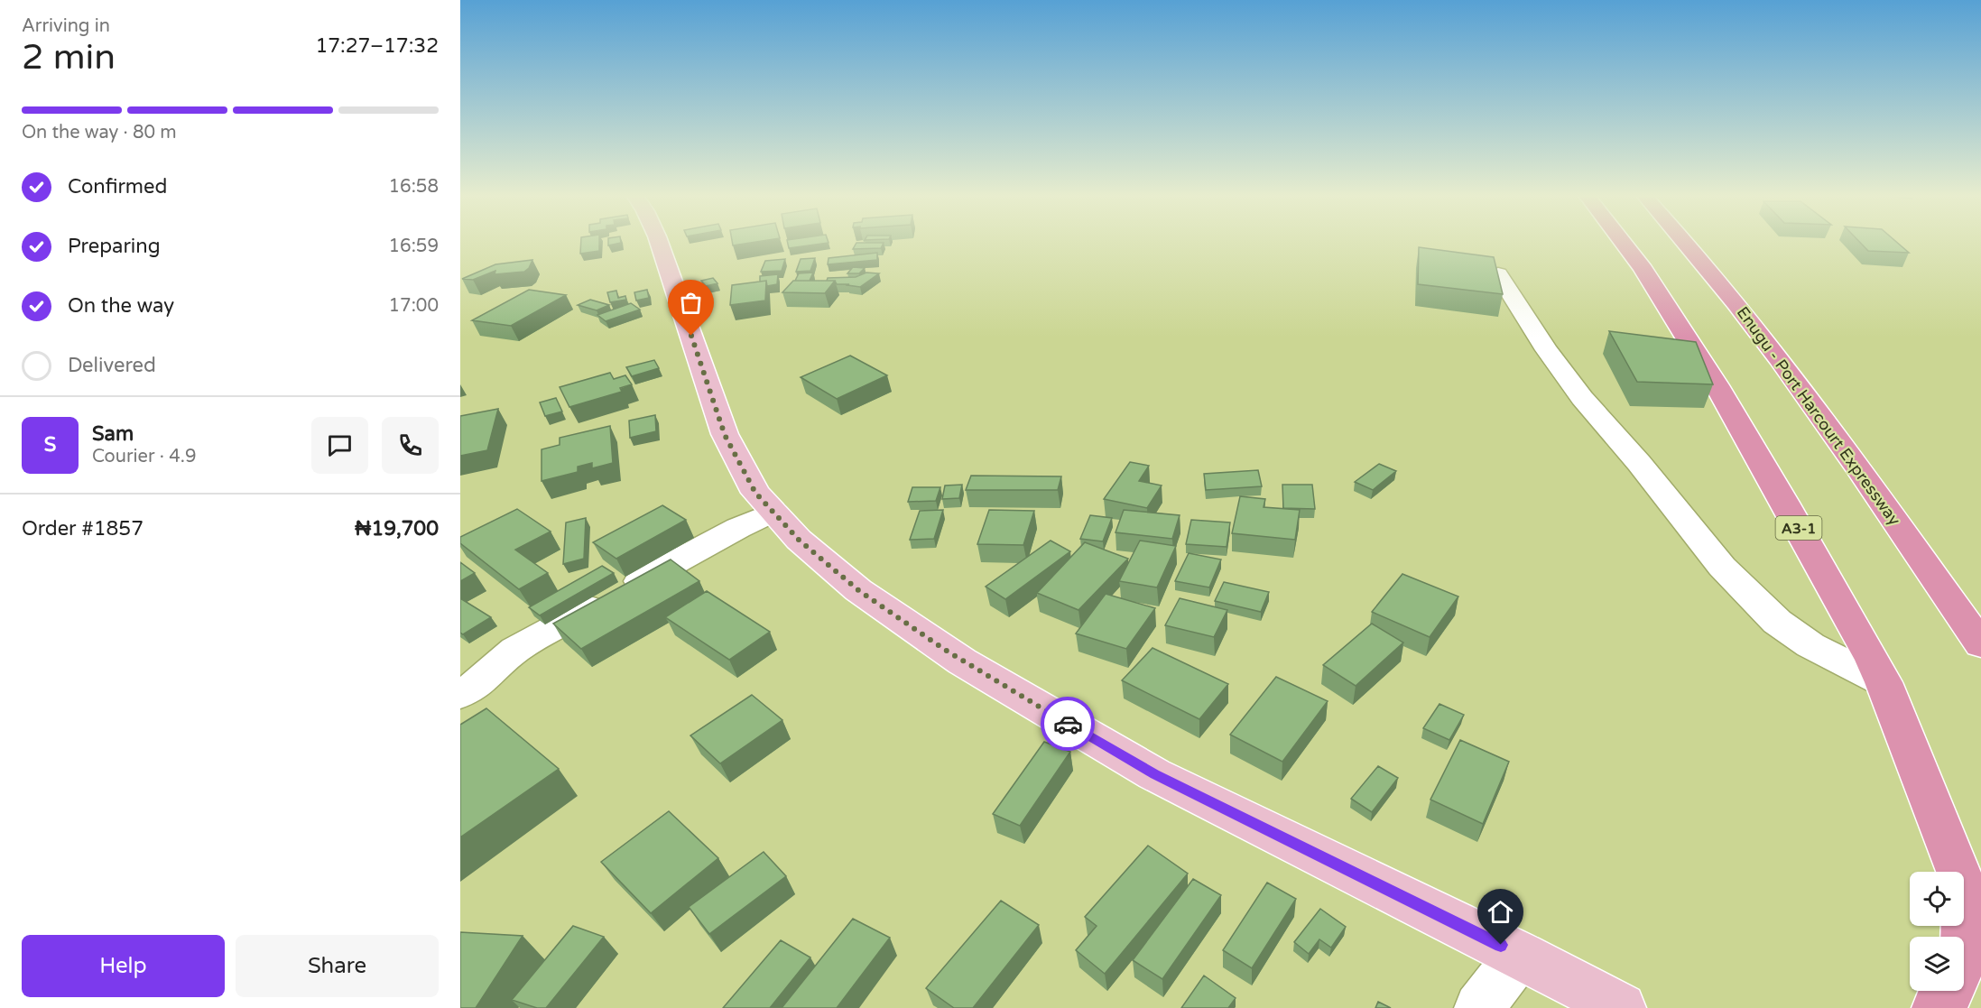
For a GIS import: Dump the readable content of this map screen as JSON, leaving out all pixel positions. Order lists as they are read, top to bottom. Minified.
{"streets":{"highway":["Enugu - Port Harcourt Expressway","A3-1"]},"page":{"heading":["2 min","Arriving in","17:27–17:32"],"panel":["Sam","Courier · 4.9","Order #1857","₦19,700"],"bar":"On the way · 80 m","list":[["Confirmed","16:58"],["Preparing","16:59"],["On the way","17:00"],"Delivered"],"round":"S","buttons":["Help","Share"]}}
